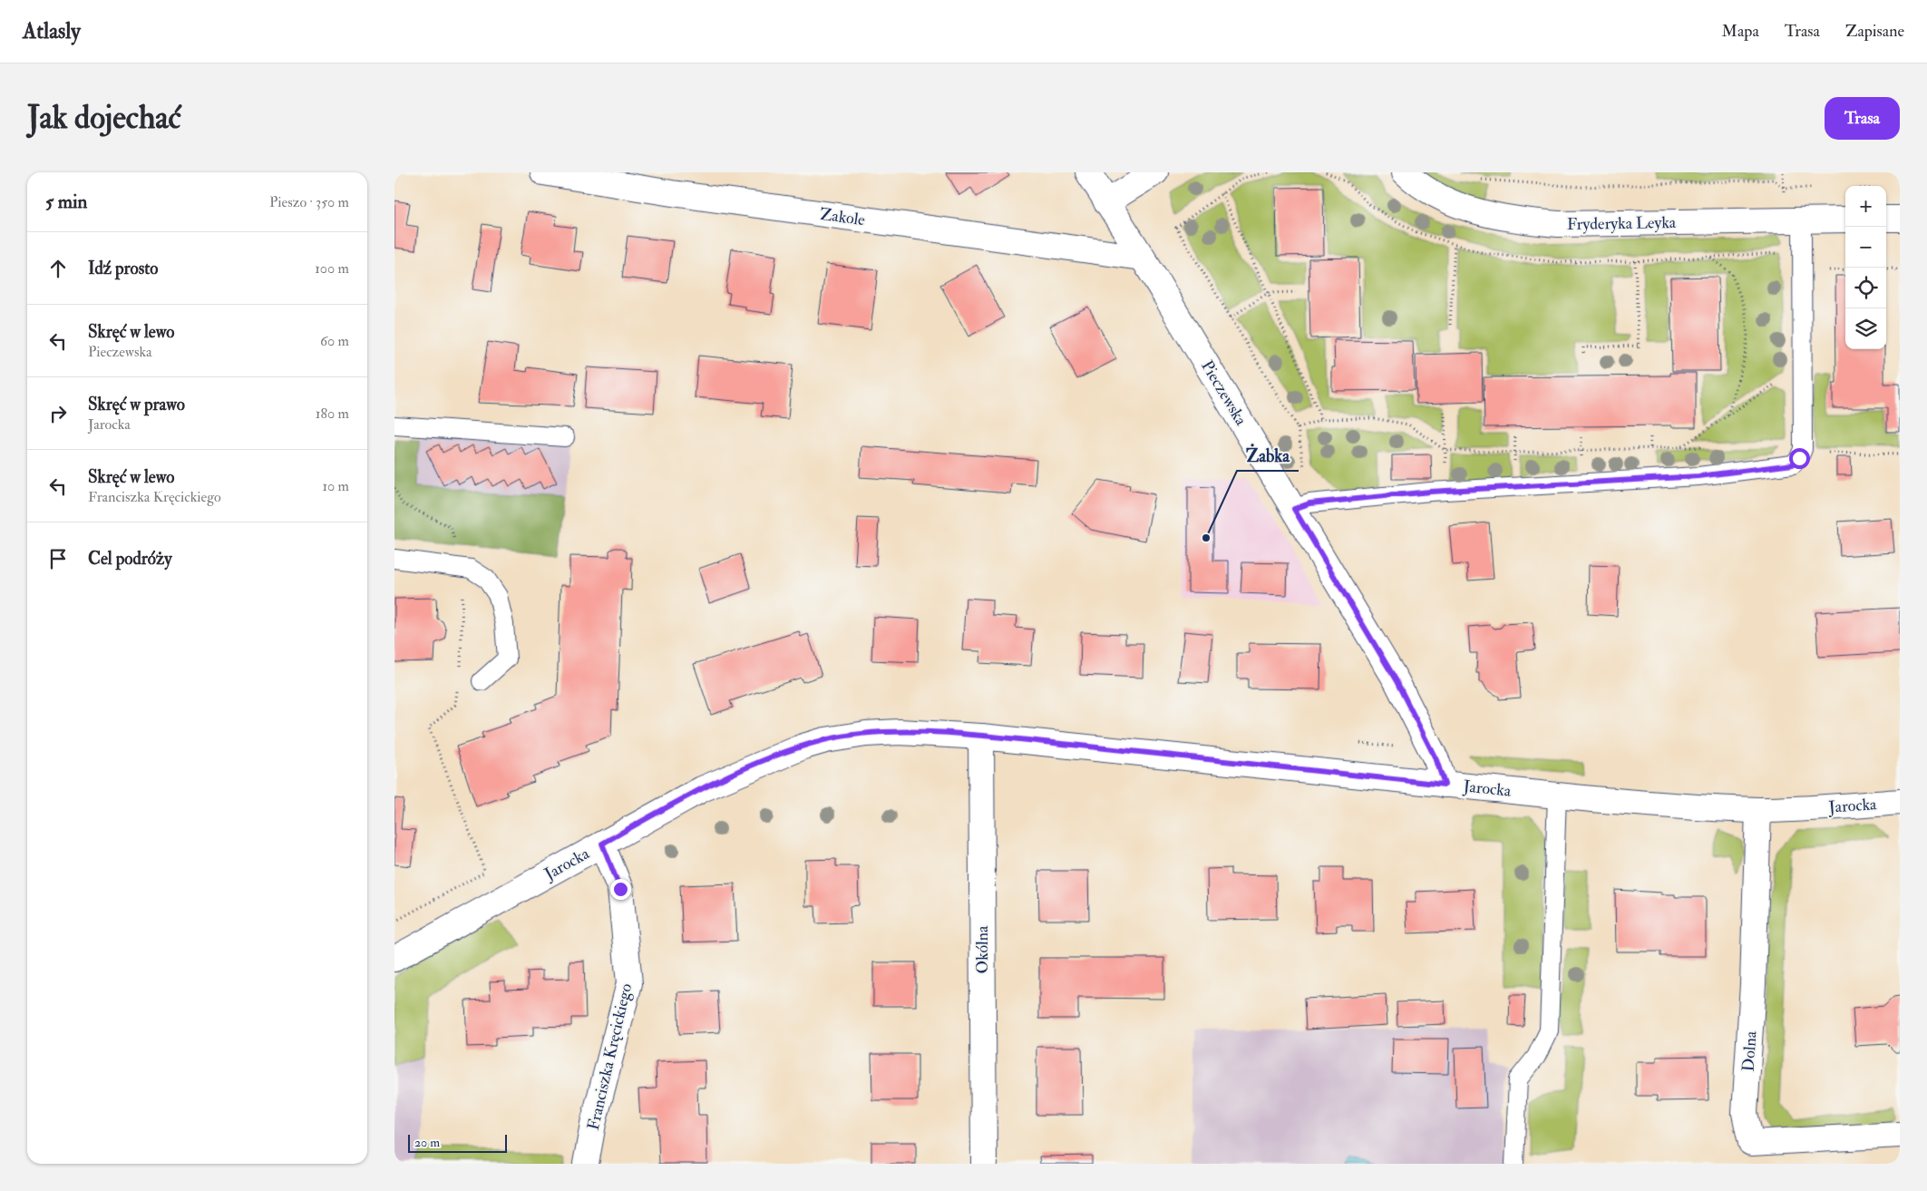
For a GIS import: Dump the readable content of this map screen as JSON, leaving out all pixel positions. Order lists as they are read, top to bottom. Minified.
{"streets":{"street":["Zakole","Fryderyka Leyka","Pieczewska","Jarocka","Okólna","Dolna","Franciszka Kręcickiego"]},"crossings":[["Zakole","Pieczewska"],["Pieczewska","Jarocka"],["Jarocka","Okólna"],["Jarocka","Dolna"],["Jarocka","Franciszka Kręcickiego"]],"places":["Żabka"],"scale_bar":"20 m","page":{"header":"Atlasly","nav":["Mapa","Trasa","Zapisane"],"buttons":"Trasa","title":"Jak dojechać","heading":["5 min","Pieszo · 350 m"],"map_buttons":["+","−"],"list":[["Idź prosto","100 m"],["Skręć w lewo","Pieczewska","60 m"],["Skręć w prawo","Jarocka","180 m"],["Skręć w lewo","Franciszka Kręcickiego","10 m"],"Cel podróży"],"scale":"20 m"}}
